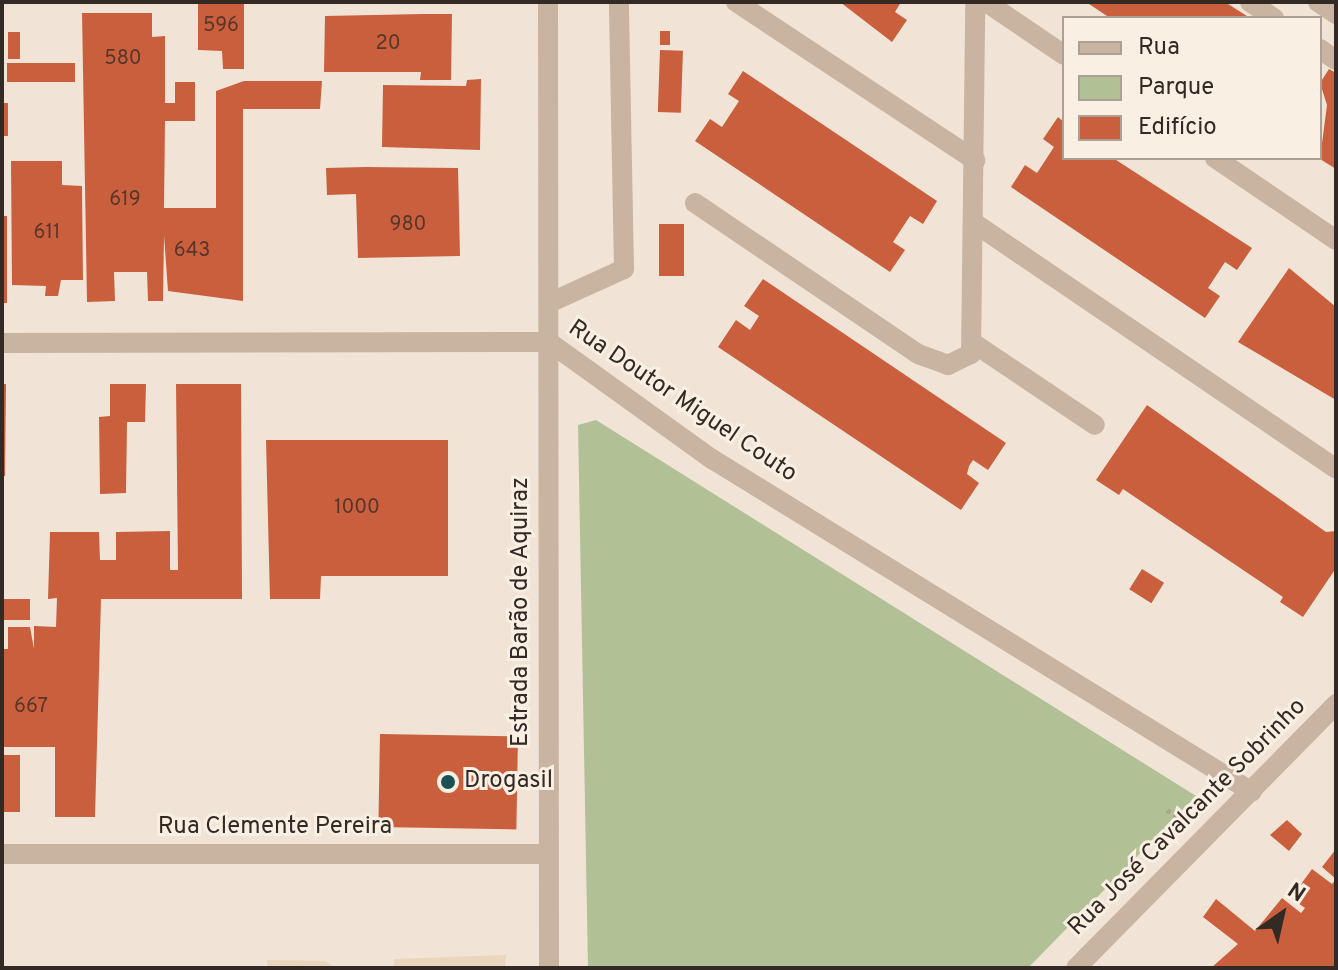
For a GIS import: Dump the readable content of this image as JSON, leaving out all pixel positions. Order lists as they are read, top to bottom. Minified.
{"streets":{"street":["Rua Doutor Miguel Couto","Estrada Barão de Aquiraz","Rua José Cavalcante Sobrinho","Rua Clemente Pereira"]},"crossings":[["Rua Doutor Miguel Couto","Estrada Barão de Aquiraz"],["Rua Doutor Miguel Couto","Rua José Cavalcante Sobrinho"],["Estrada Barão de Aquiraz","Rua Clemente Pereira"]],"places":["Drogasil"],"house_numbers":["596","20","580","619","980","611","643","1000","667"],"legend":["Rua","Parque","Edifício"],"north":"top right"}
